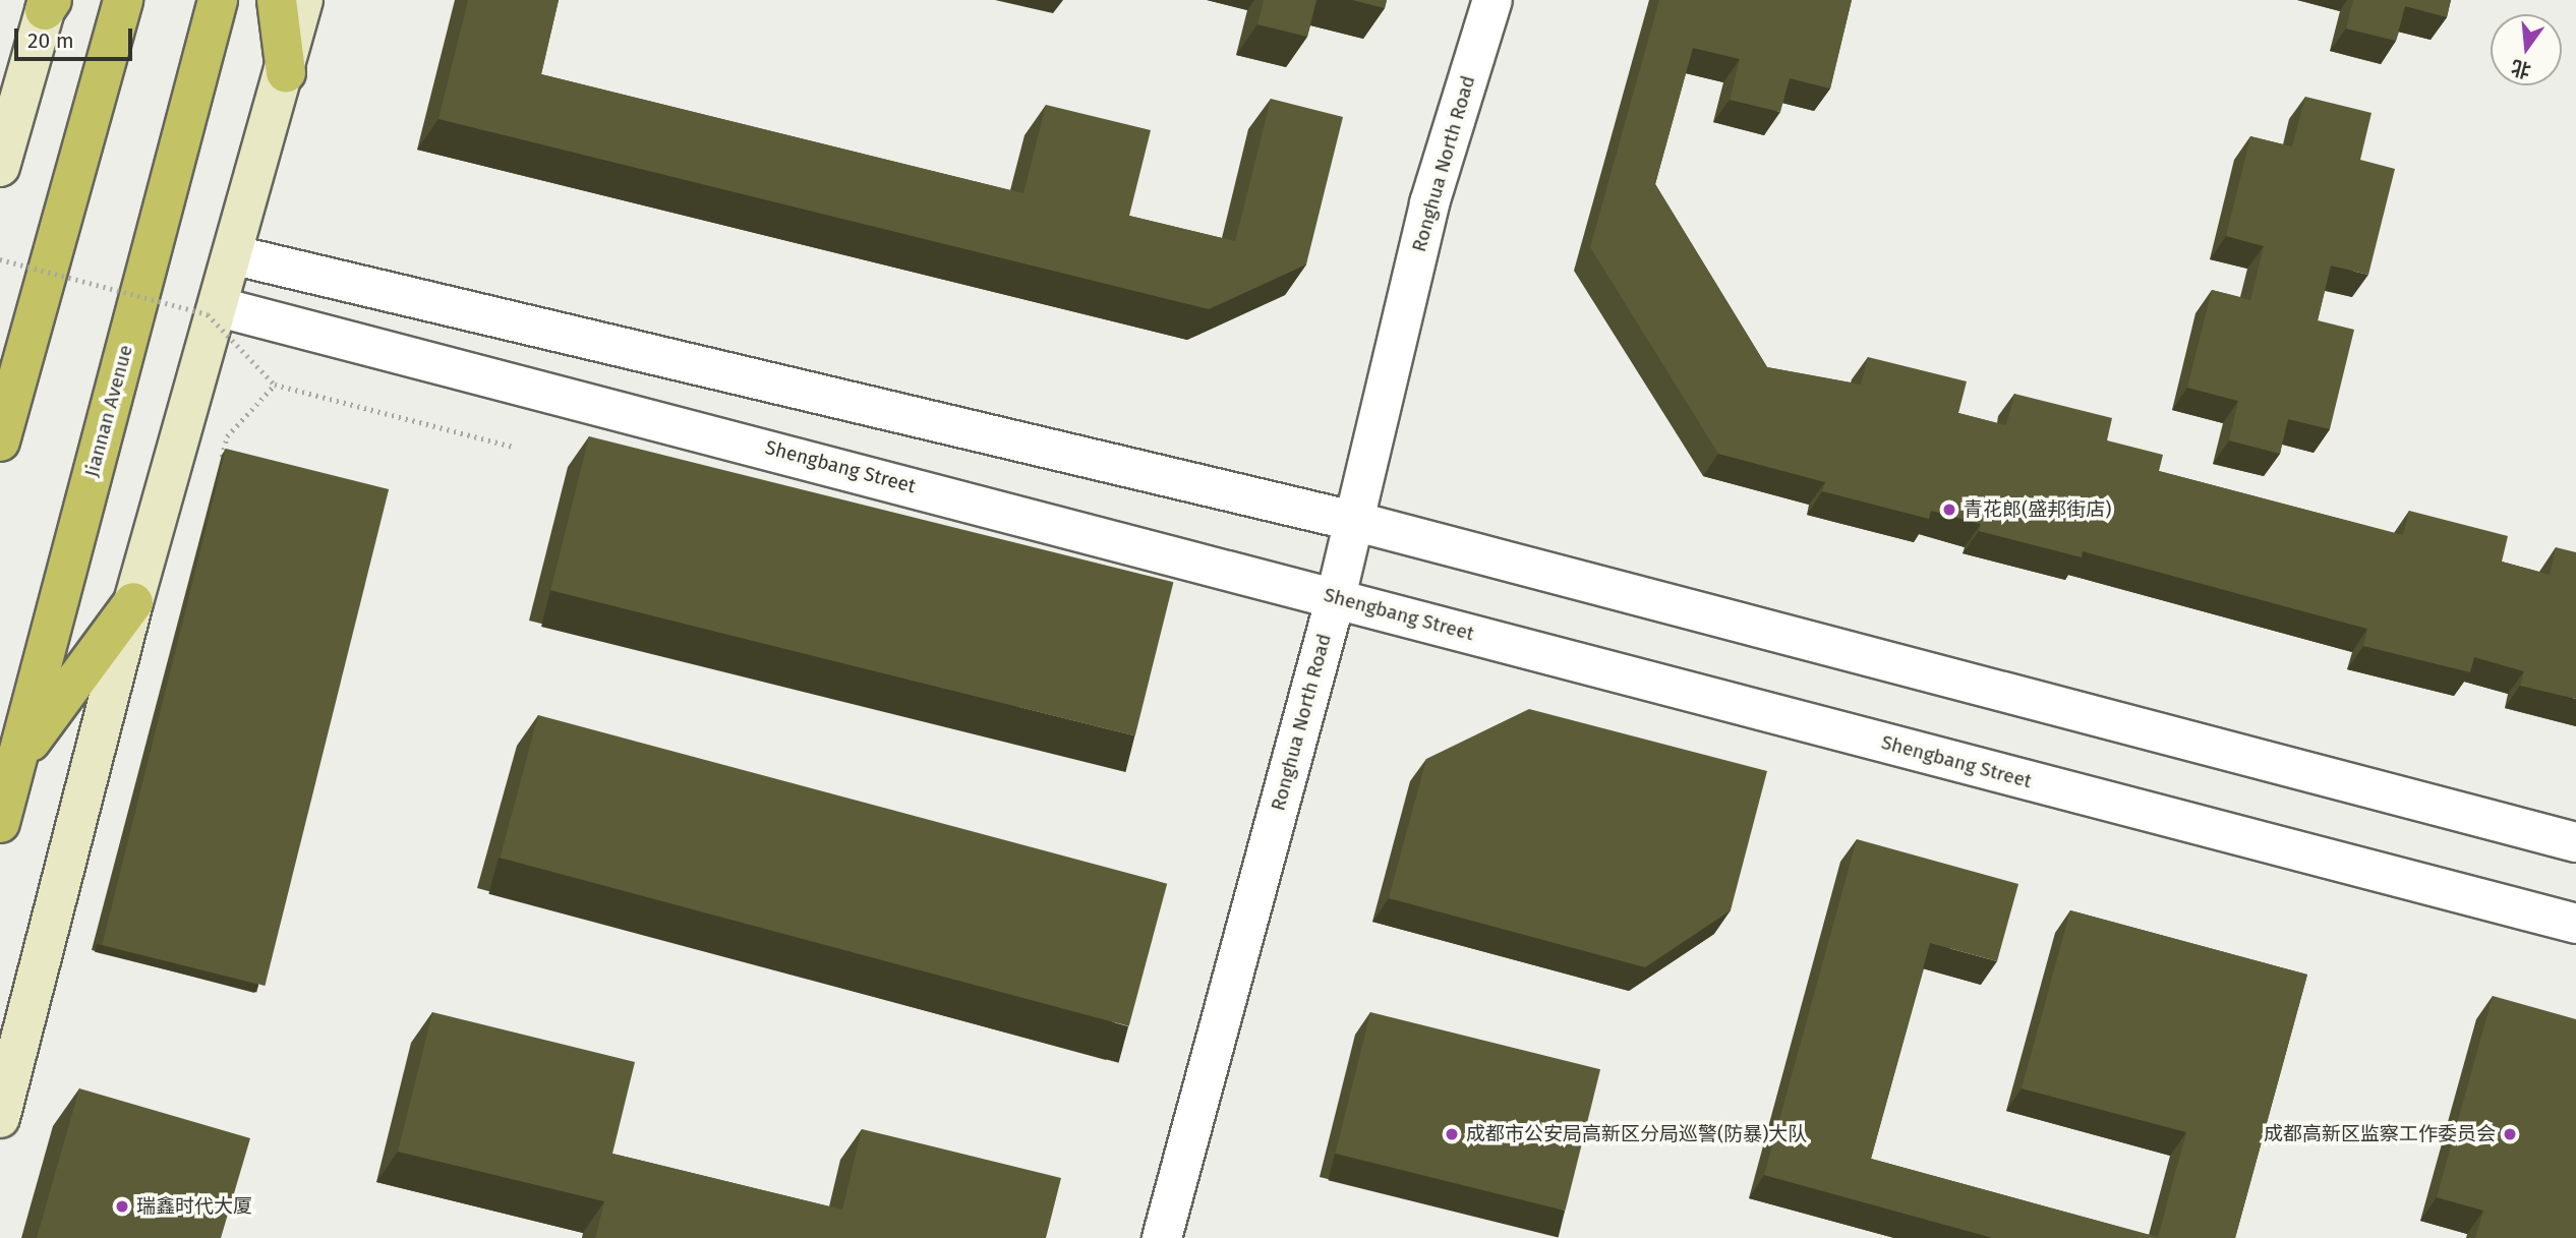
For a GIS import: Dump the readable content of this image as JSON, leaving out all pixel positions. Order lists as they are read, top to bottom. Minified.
{"streets":{"highway":["Jiannan Avenue"],"street":["Ronghua North Road","Shengbang Street"]},"crossings":[["Ronghua North Road","Shengbang Street"]],"places":["青花郎(盛邦街店)","成都市公安局高新区分局巡警(防暴)大队","成都高新区监察工作委员会","瑞鑫时代大厦"],"scale_bar":"20 m","north":"bottom"}
